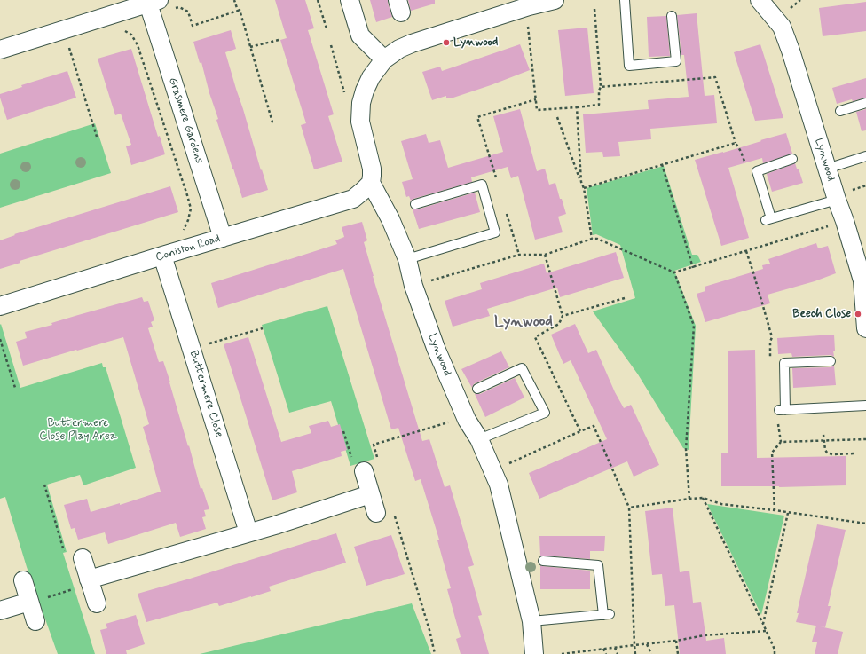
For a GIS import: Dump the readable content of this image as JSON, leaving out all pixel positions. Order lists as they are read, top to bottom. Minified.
{"streets":{"street":["Grasmere Gardens","Lynwood","Coniston Road","Buttermere Close"]},"crossings":[["Grasmere Gardens","Coniston Road"],["Lynwood","Coniston Road"],["Coniston Road","Buttermere Close"]],"districts":["Lynwood"],"parks":["Buttermere Close Play Area"],"places":["Lynwood","Beech Close"]}
